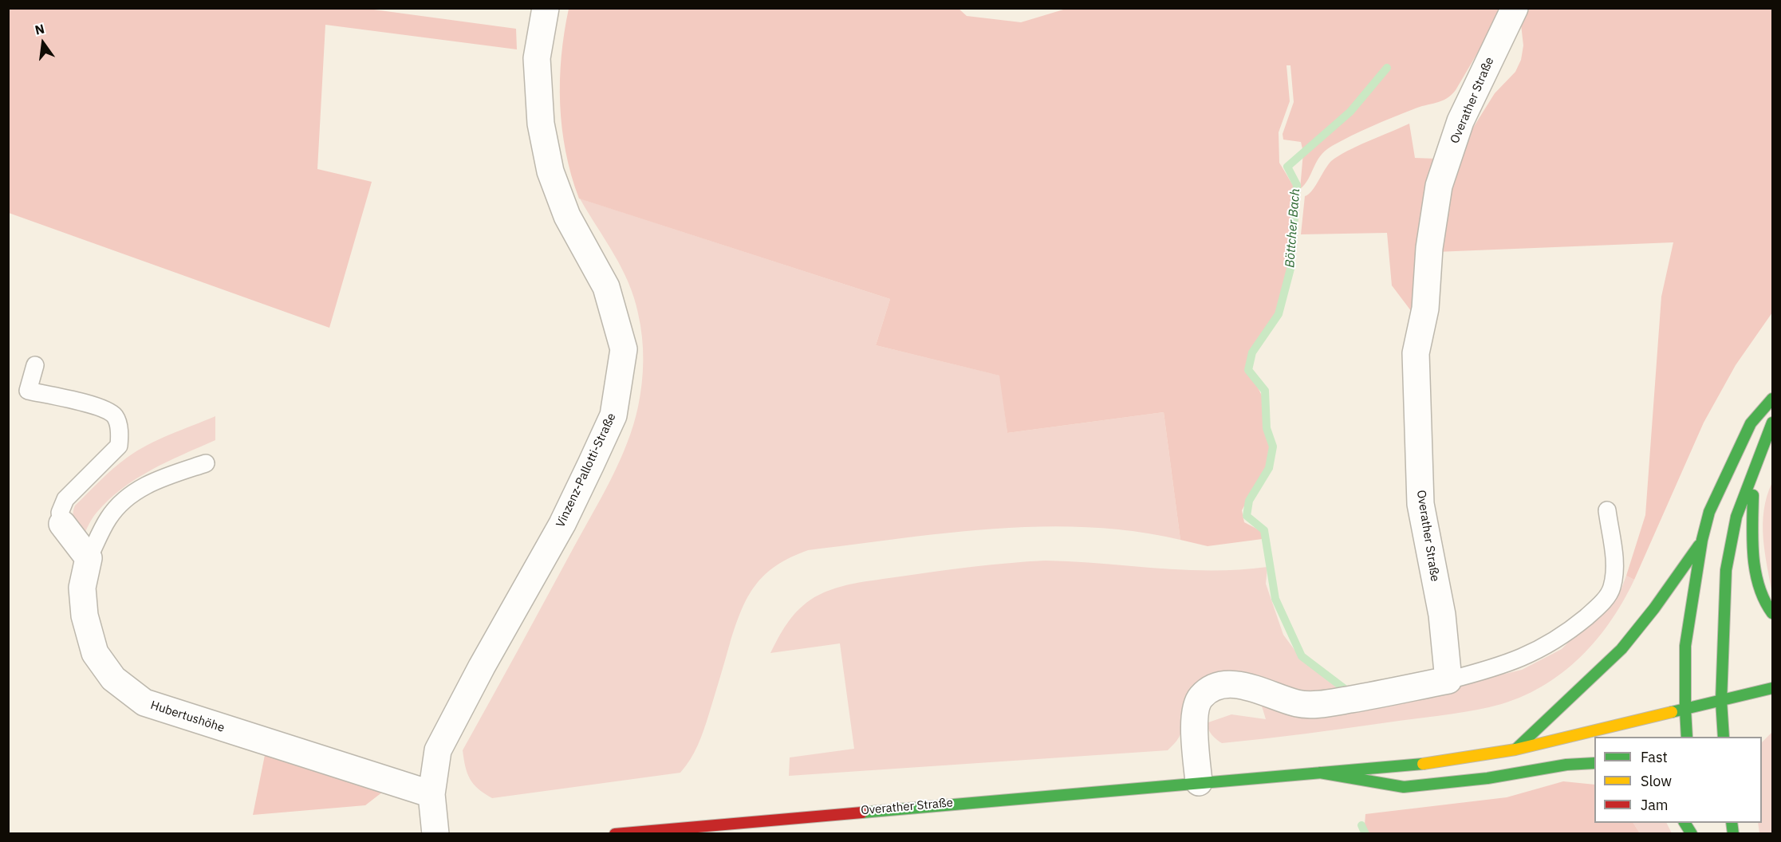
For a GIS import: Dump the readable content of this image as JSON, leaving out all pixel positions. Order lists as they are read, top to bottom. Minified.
{"streets":{"main road":["Overather Straße"],"street":["Vinzenz-Pallotti-Straße","Hubertushöhe"]},"crossings":[["Vinzenz-Pallotti-Straße","Hubertushöhe"]],"water":["Böttcher Bach"],"legend":["Fast","Slow","Jam"],"north":"top"}
